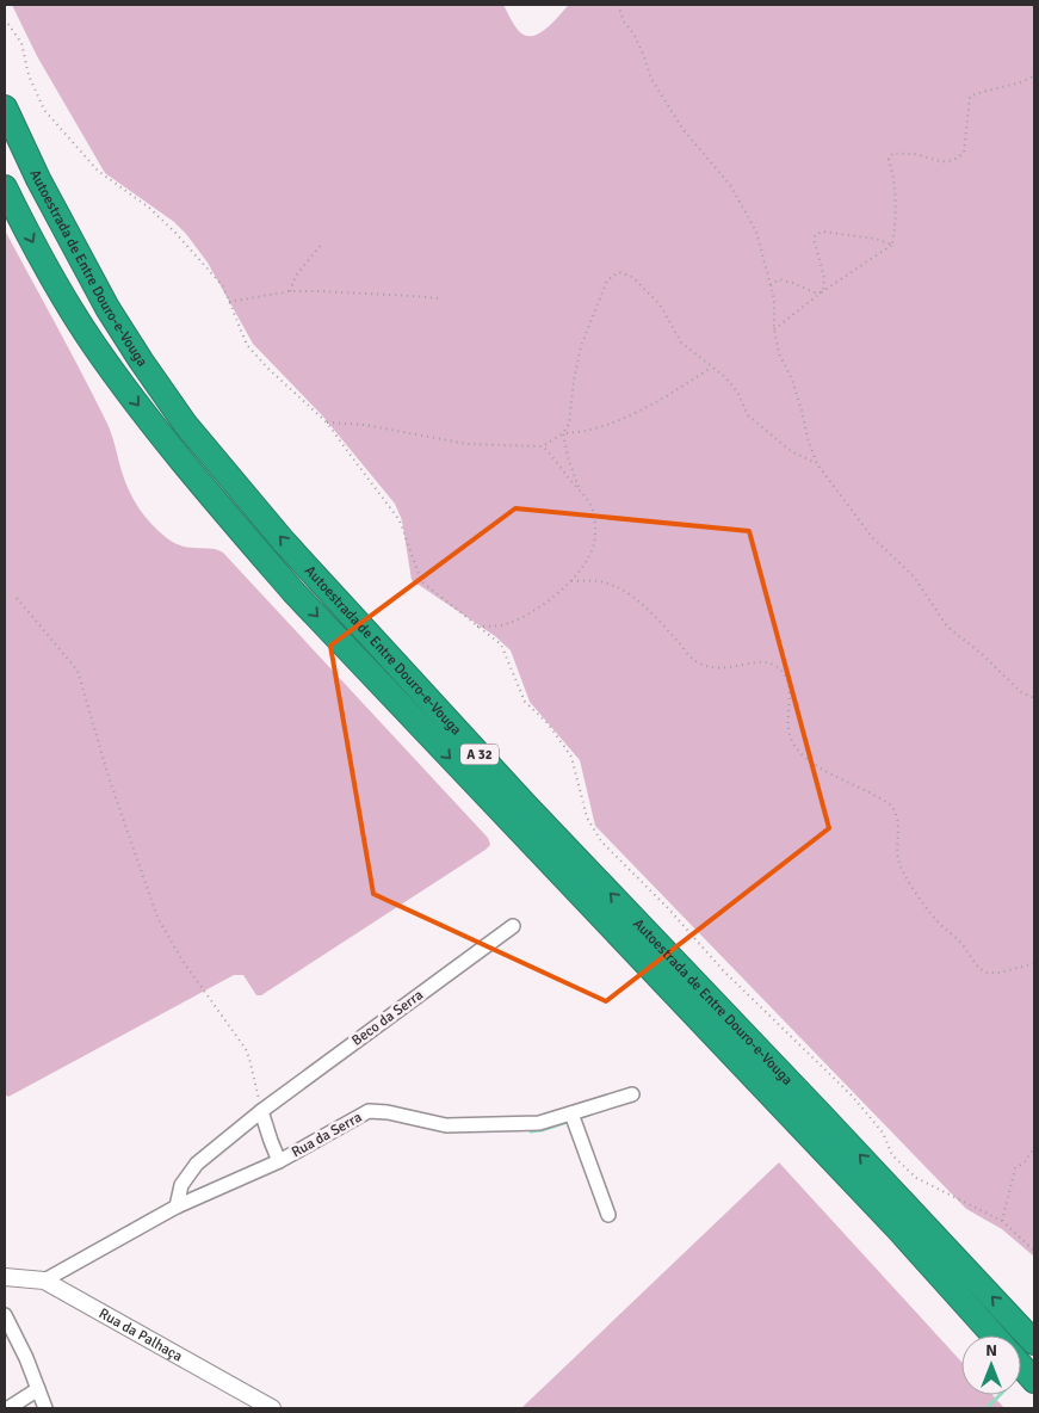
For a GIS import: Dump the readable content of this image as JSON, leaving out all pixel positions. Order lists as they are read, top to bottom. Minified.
{"streets":{"highway":["Autoestrada de Entre Douro-e-Vouga","A 32"],"street":["Beco da Serra","Rua da Serra","Rua da Palhaça"]},"crossings":[["Beco da Serra","Rua da Serra"],["Rua da Serra","Rua da Palhaça"]],"north":"top"}
